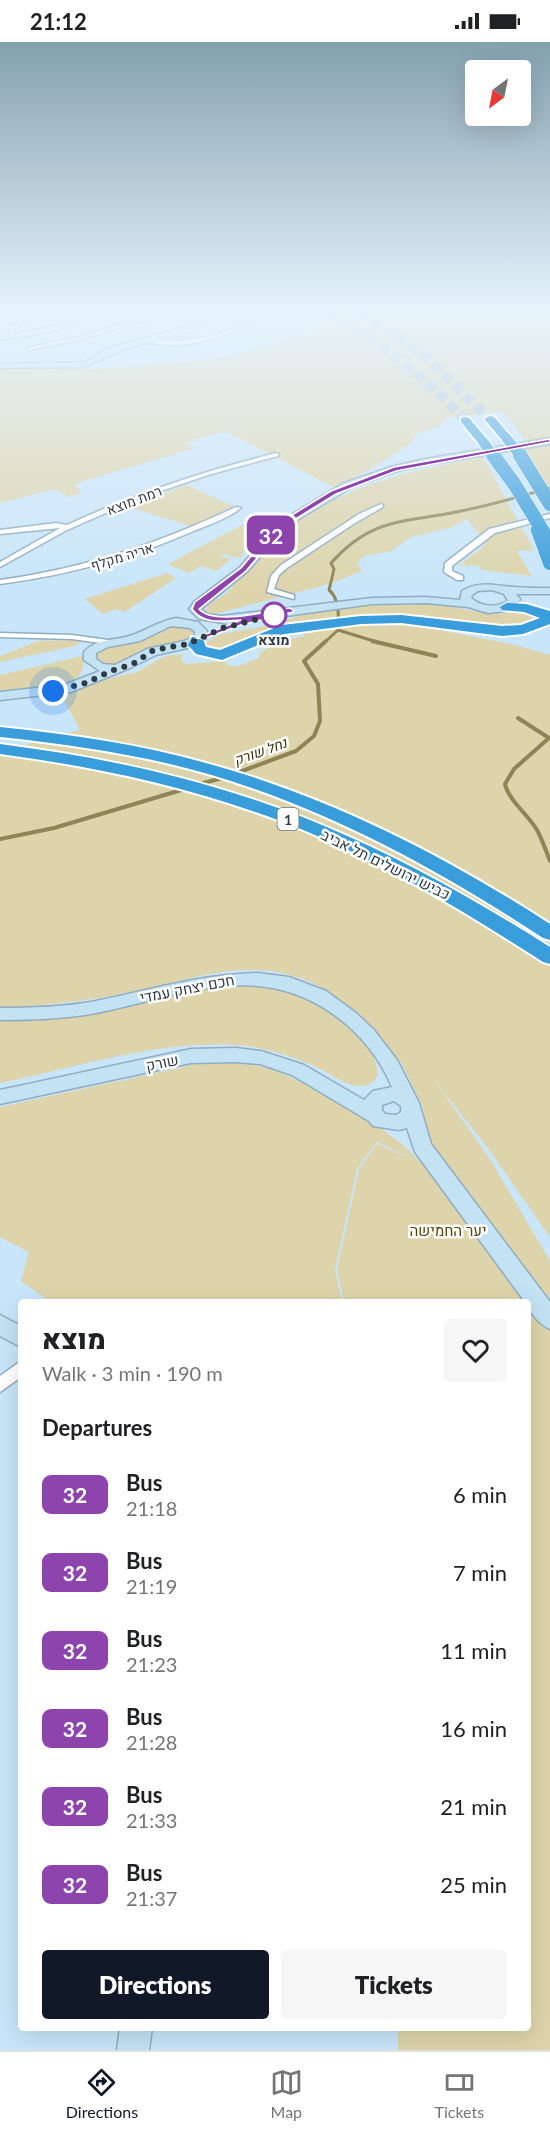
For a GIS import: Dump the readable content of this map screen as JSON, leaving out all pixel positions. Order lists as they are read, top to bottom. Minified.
{"streets":{"highway":["1","כביש ירושלים תל אביב"],"main road":["חכם יצחק עמדי","שורק"],"street":["רמת מוצא","אריה מקלף"]},"water":["נחל שורק"],"parks":["יער החמישה"],"places":["מוצא"],"lines":["bus line 32"],"north":"bottom left","page":{"status":"21:12","on_map":"32","heading":[["מוצא","Walk · 3 min · 190 m"],"Departures"],"list":[{"mark":"32","name":"Bus","note":"21:18","value":"6 min"},{"mark":"32","name":"Bus","note":"21:19","value":"7 min"},{"mark":"32","name":"Bus","note":"21:23","value":"11 min"},{"mark":"32","name":"Bus","note":"21:28","value":"16 min"},{"mark":"32","name":"Bus","note":"21:33","value":"21 min"},{"mark":"32","name":"Bus","note":"21:37","value":"25 min"}],"buttons":["Directions","Tickets"],"tabs":["Directions","Map","Tickets"]}}
